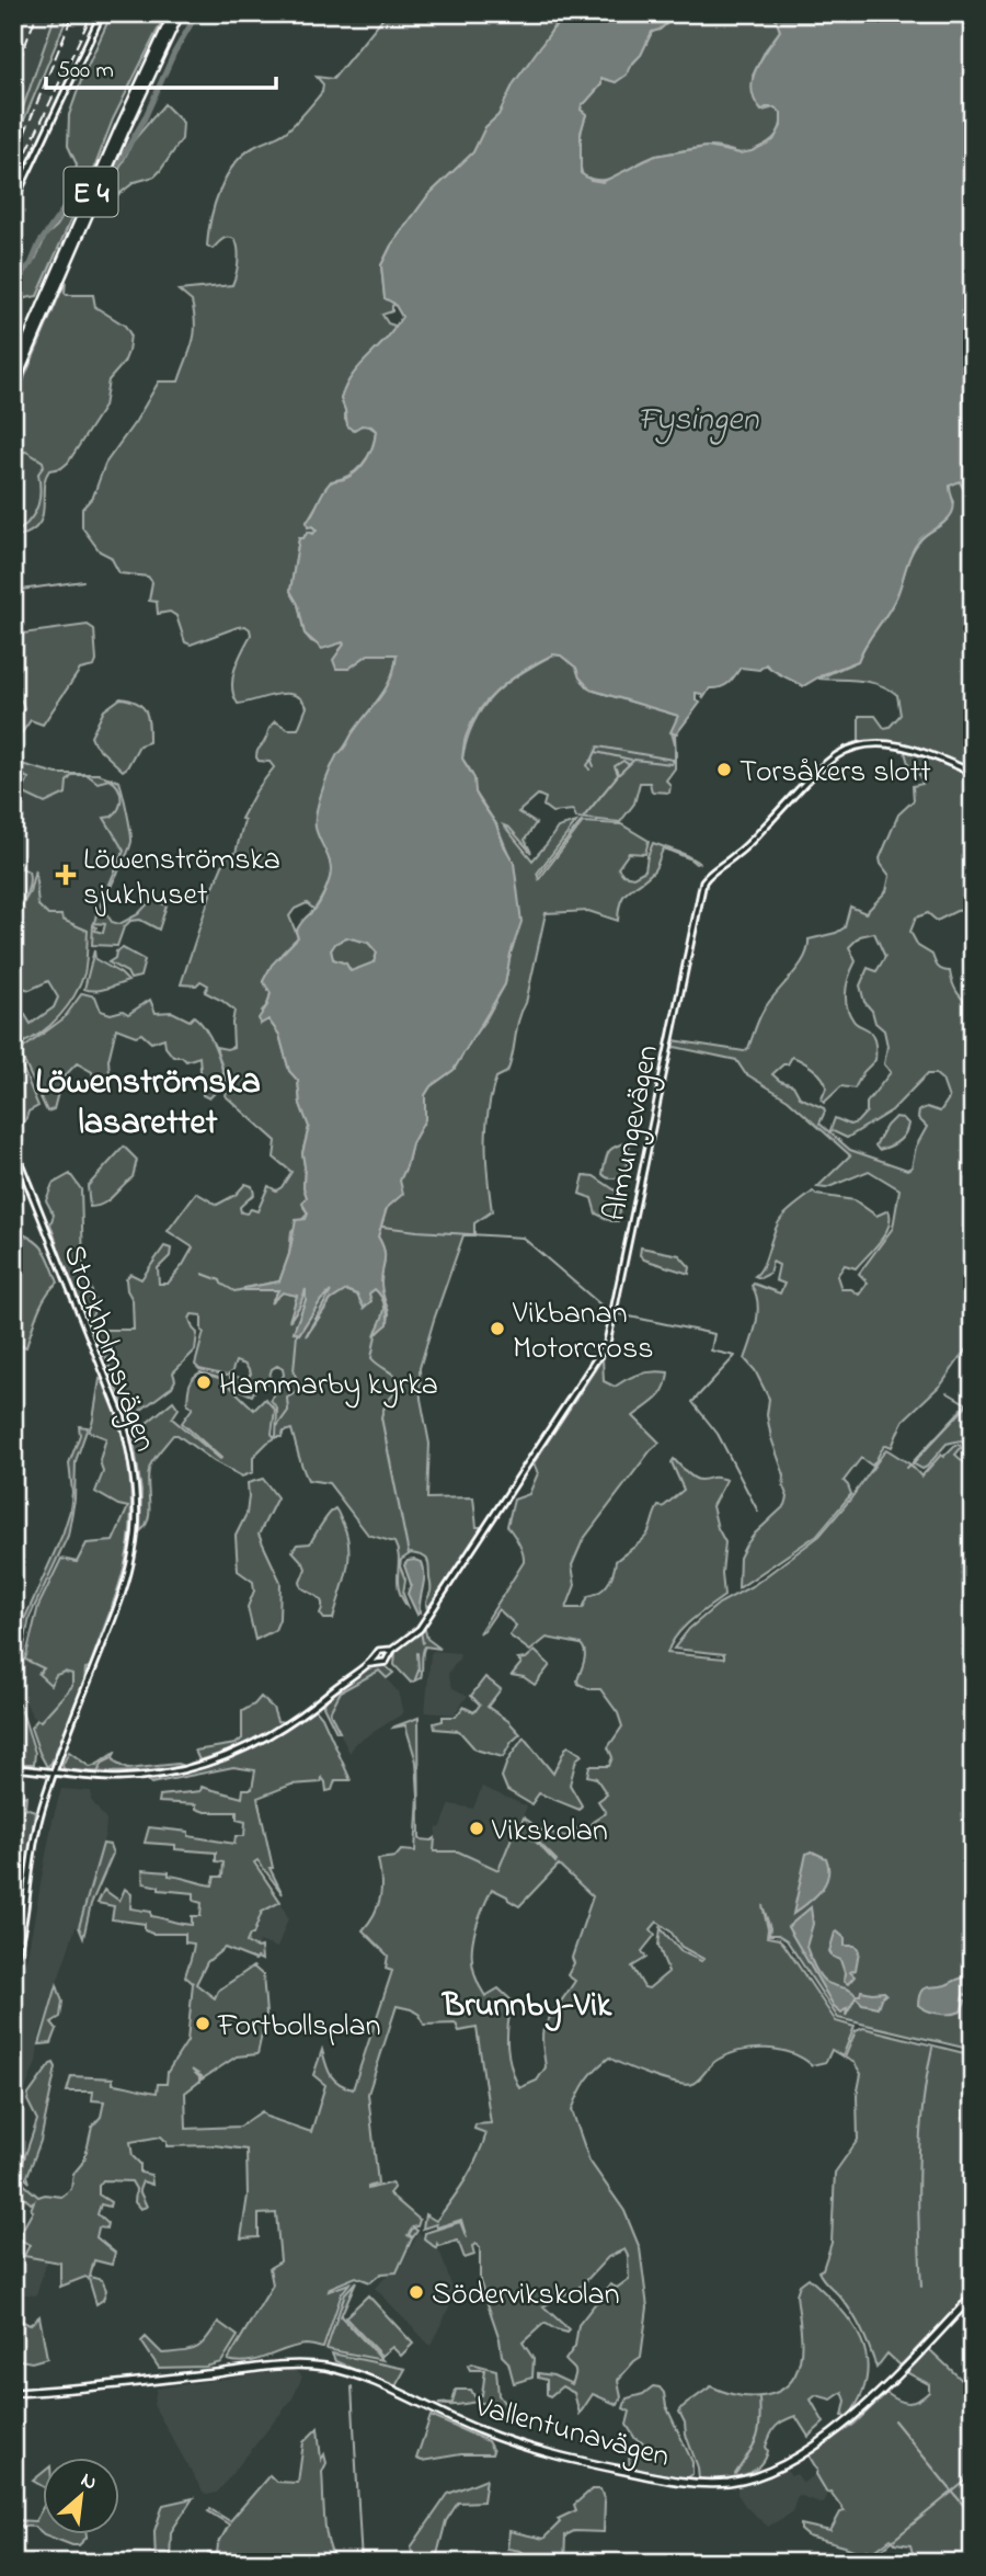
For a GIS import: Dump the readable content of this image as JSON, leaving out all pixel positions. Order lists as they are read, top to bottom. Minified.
{"streets":{"highway":["E 4"],"main road":["Vallentunavägen"],"street":["Almungevägen","Stockholmsvägen"]},"crossings":[["Almungevägen","Stockholmsvägen"]],"districts":["Löwenströmska lasarettet","Brunnby-Vik"],"water":["Fysingen"],"places":{"other":["Torsåkers slott","Vikbanan Motorcross","Hammarby kyrka","Vikskolan","Fortbollsplan","Södervikskolan"],"health":["Löwenströmska sjukhuset"]},"scale_bar":"500 m","north":"top right"}
